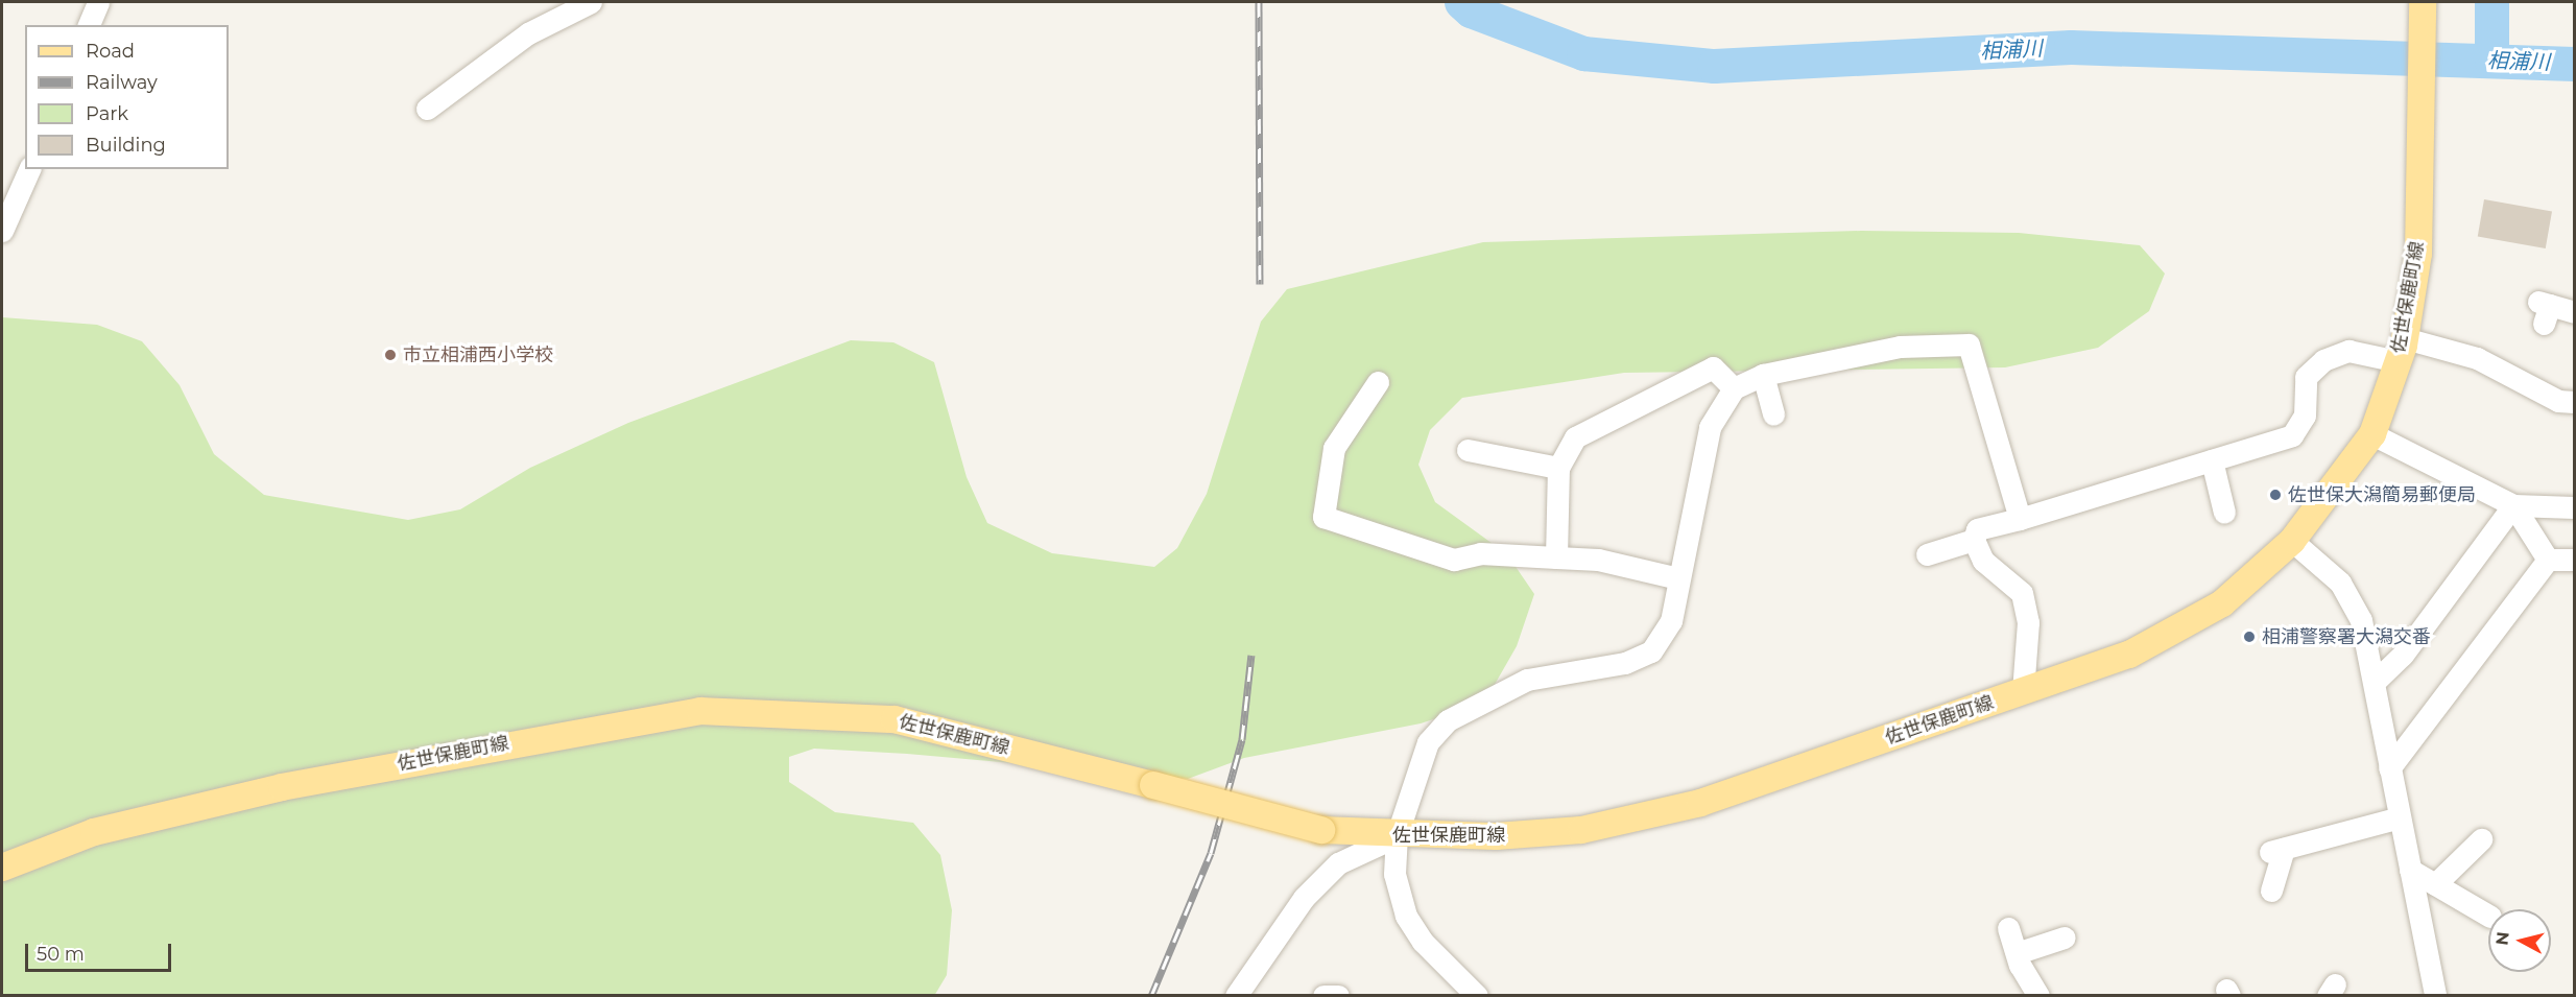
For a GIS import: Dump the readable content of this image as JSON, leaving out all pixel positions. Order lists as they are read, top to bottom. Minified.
{"streets":{"main road":["佐世保鹿町線"]},"water":["相浦川"],"places":["市立相浦西小学校","佐世保大潟簡易郵便局","相浦警察署大潟交番"],"legend":["Road","Railway","Park","Building"],"scale_bar":"50 m","north":"left"}
